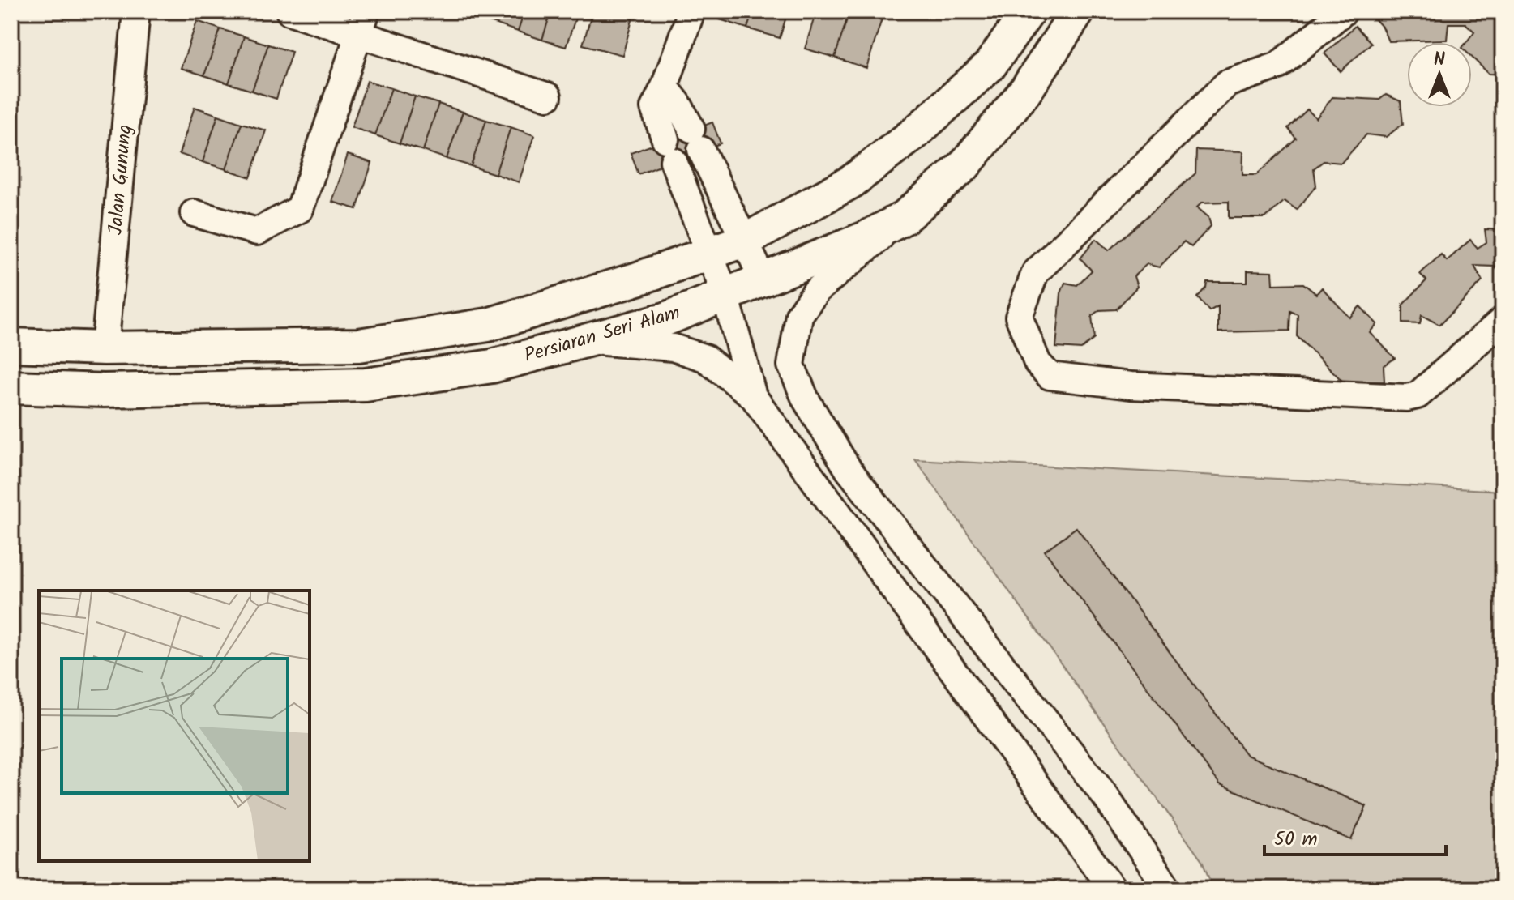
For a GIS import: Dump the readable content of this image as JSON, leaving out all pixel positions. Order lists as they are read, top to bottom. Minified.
{"streets":{"main road":["Persiaran Seri Alam"],"street":["Jalan Gunung"]},"scale_bar":"50 m","north":"top"}
